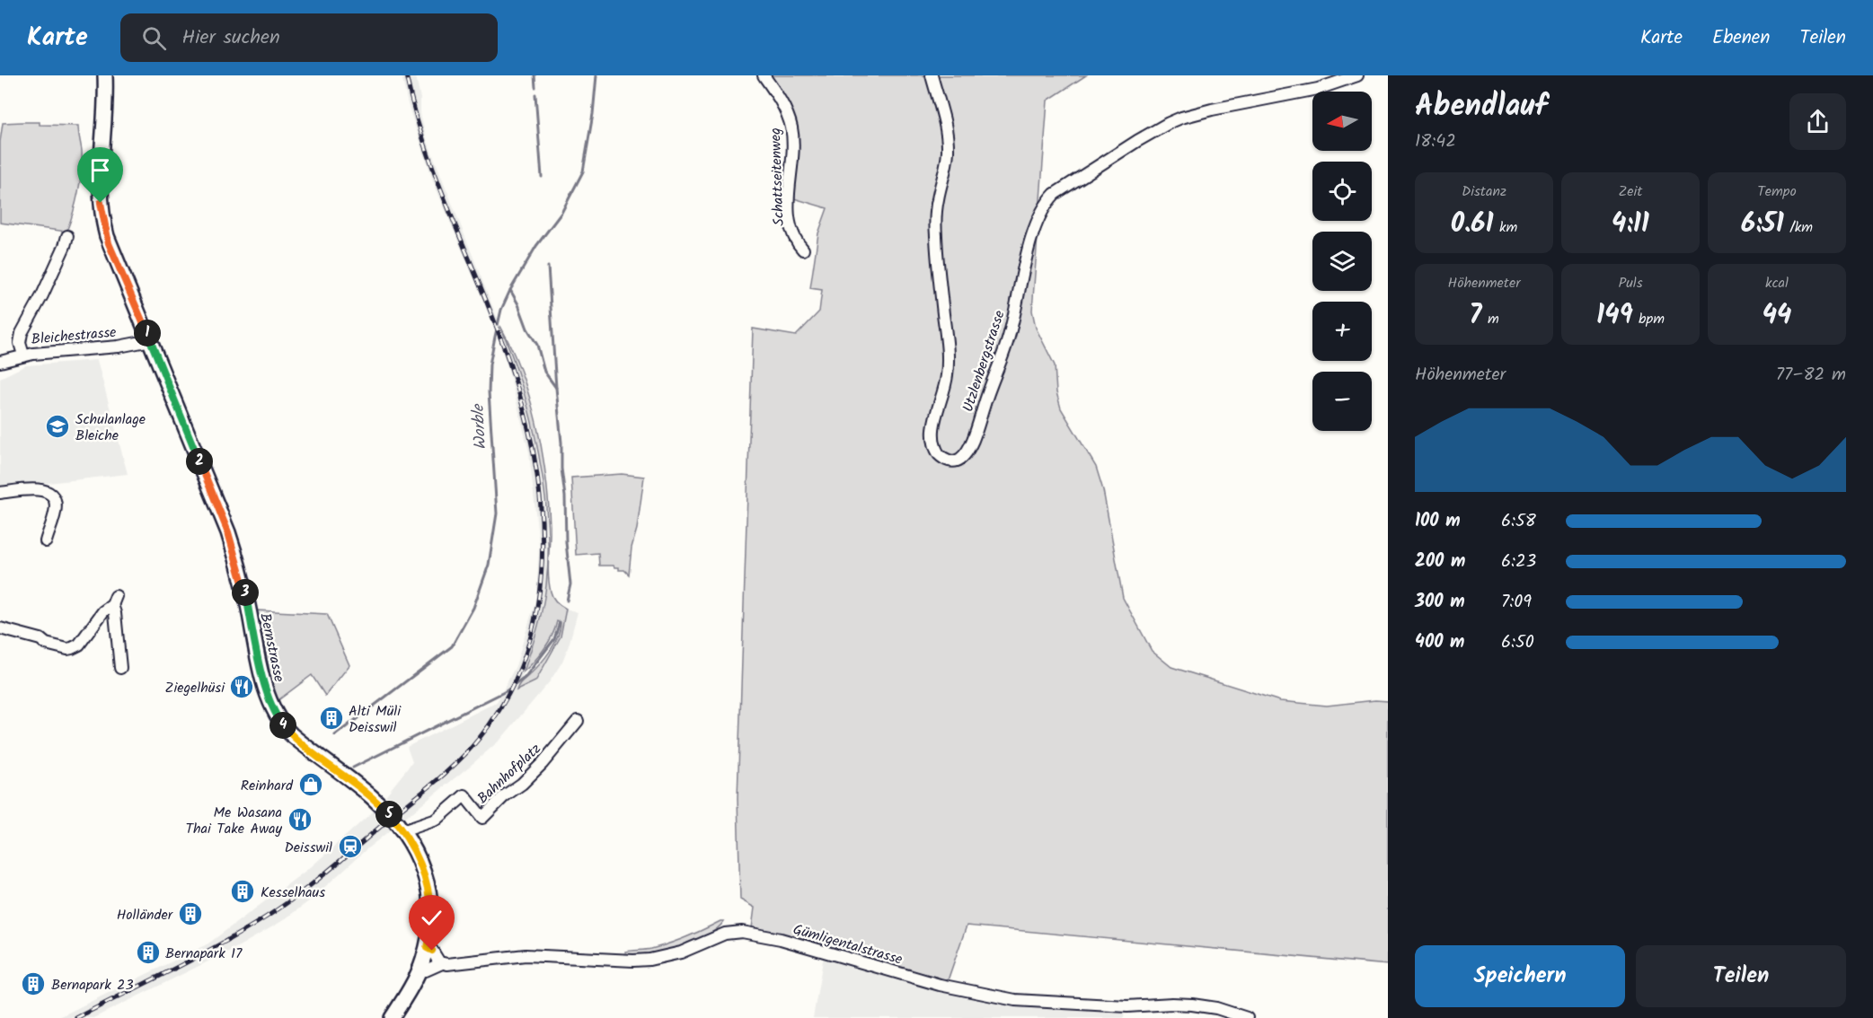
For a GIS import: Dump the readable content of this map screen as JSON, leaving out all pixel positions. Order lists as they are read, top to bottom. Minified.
{"streets":{"main road":["Bernstrasse"],"street":["Schattseitenweg","Bleichestrasse","Utzlenbergstrasse","Bahnhofplatz","Gümligentalstrasse"]},"crossings":[["Bleichestrasse","Bernstrasse"],["Bernstrasse","Bahnhofplatz"],["Bernstrasse","Gümligentalstrasse"]],"water":["Worble"],"places":{"school or university":["Schulanlage Bleiche"],"restaurant":["Ziegelhüsi","Me Wasana Thai Take Away"],"building":["Alti Müli Deisswil","Kesselhaus","Holländer","Bernapark 17","Bernapark 23"],"shop":["Reinhard"],"station":["Deisswil"]},"north":"left","page":{"header":"Karte","search":"Hier suchen","nav":["Karte","Ebenen","Teilen"],"heading":["Abendlauf","18:42"],"map_buttons":["+","−"],"stats":[["Distanz","0.61 km"],["Zeit","4:11"],["Tempo","6:51 /km"],["Höhenmeter","7 m"],["Puls","149 bpm"],["kcal","44"]],"pins":["1","2","3","4","5"],"chart":["Höhenmeter","77–82 m"],"list":[{"name":"100 m","note":"6:58"},{"name":"200 m","note":"6:23"},{"name":"300 m","note":"7:09"},{"name":"400 m","note":"6:50"}],"buttons":["Speichern","Teilen"]}}
